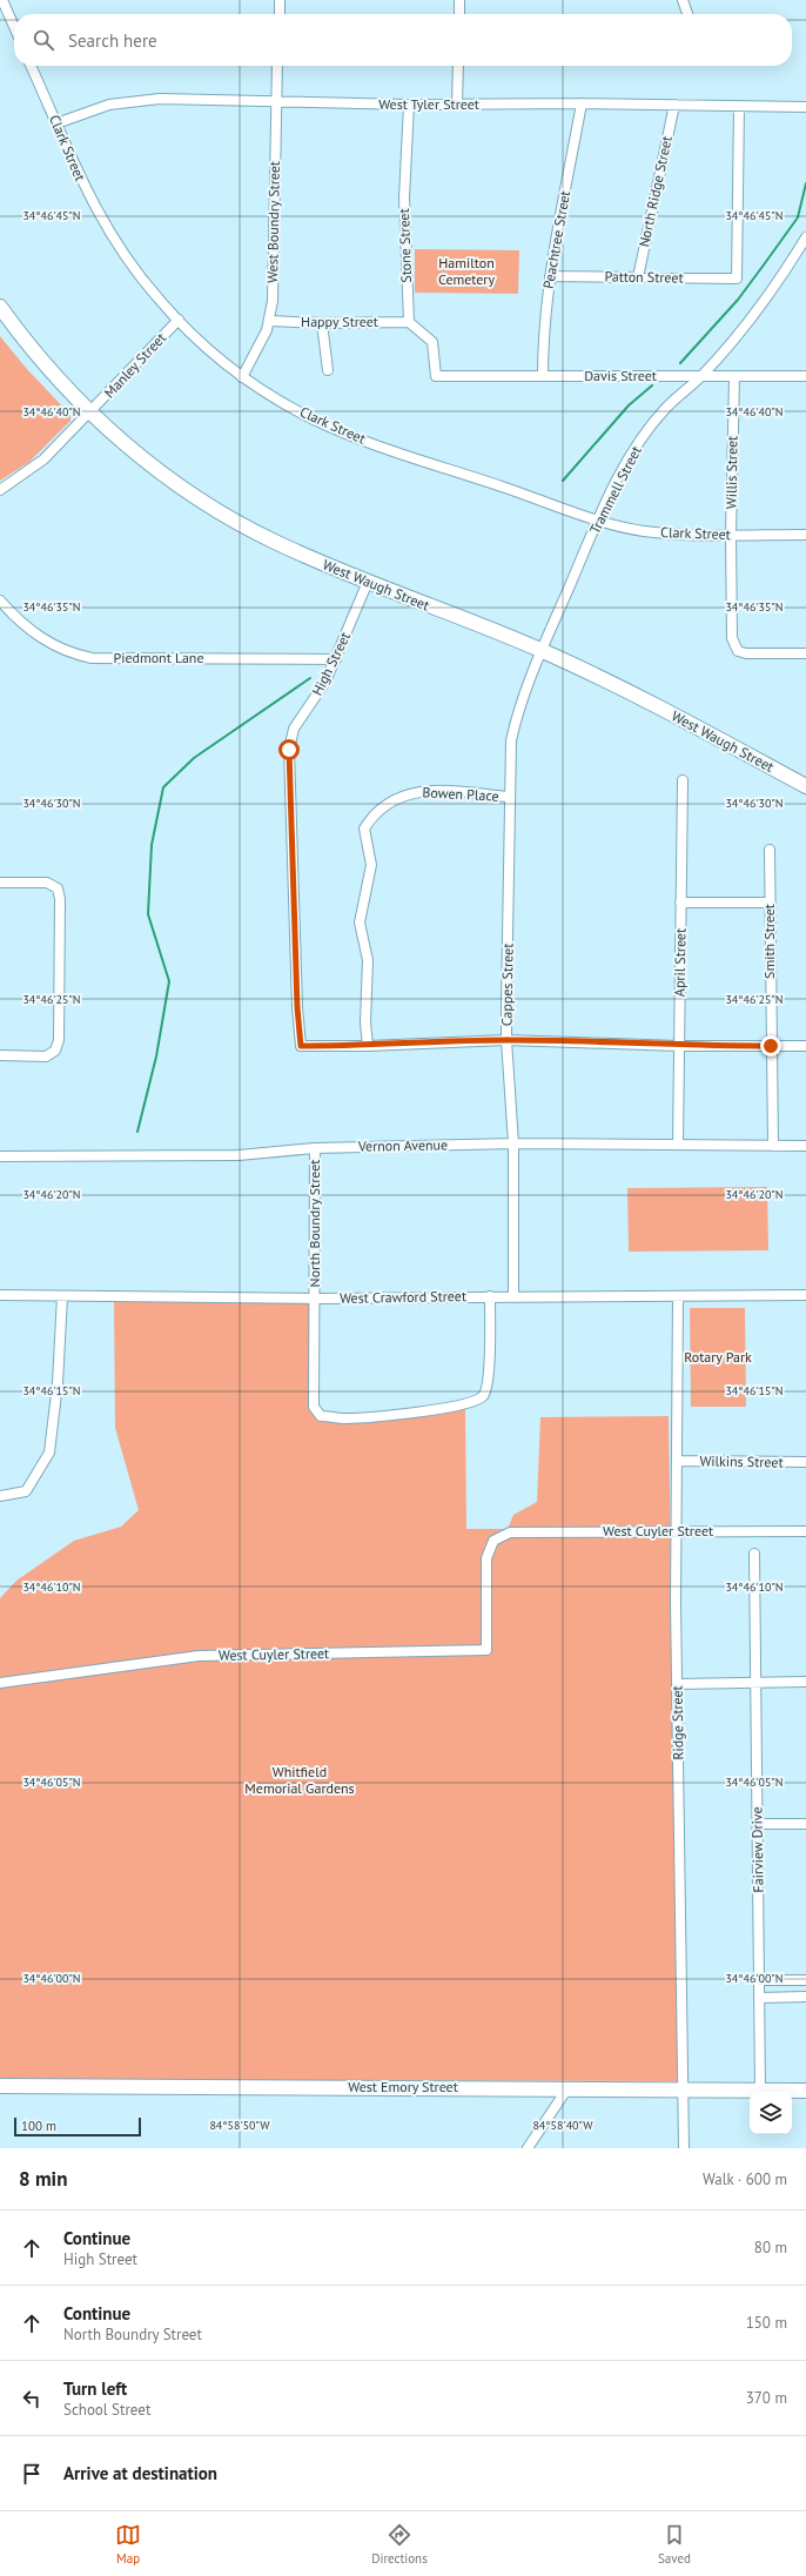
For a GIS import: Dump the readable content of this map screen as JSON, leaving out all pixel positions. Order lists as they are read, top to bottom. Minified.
{"streets":{"street":["West Tyler Street","Clark Street","North Ridge Street","West Boundry Street","Peachtree Street","Stone Street","Patton Street","Happy Street","Manley Street","Davis Street","Willis Street","Trammell Street","West Waugh Street","Piedmont Lane","High Street","Bowen Place","Smith Street","April Street","Cappes Street","Vernon Avenue","North Boundry Street","West Crawford Street","Wilkins Street","West Cuyler Street","Ridge Street","Fairview Drive","West Emory Street"]},"crossings":[["West Tyler Street","Clark Street"],["West Tyler Street","North Ridge Street"],["West Tyler Street","West Boundry Street"],["West Tyler Street","Peachtree Street"],["West Tyler Street","Stone Street"],["West Tyler Street","Patton Street"],["Clark Street","West Boundry Street"],["Clark Street","Manley Street"],["Clark Street","Willis Street"],["Clark Street","Trammell Street"],["North Ridge Street","Patton Street"],["West Boundry Street","Happy Street"],["Peachtree Street","Patton Street"],["Peachtree Street","Davis Street"],["Stone Street","Happy Street"],["Stone Street","Davis Street"],["Happy Street","Davis Street"],["Manley Street","West Waugh Street"],["Davis Street","Willis Street"],["Davis Street","Trammell Street"],["Trammell Street","West Waugh Street"],["Trammell Street","Cappes Street"],["West Waugh Street","High Street"],["Piedmont Lane","High Street"],["High Street","Bowen Place"],["Bowen Place","Cappes Street"],["Smith Street","Vernon Avenue"],["April Street","Vernon Avenue"],["Cappes Street","Vernon Avenue"],["Cappes Street","West Crawford Street"],["Vernon Avenue","North Boundry Street"],["North Boundry Street","West Crawford Street"],["West Crawford Street","Ridge Street"],["Wilkins Street","Ridge Street"],["West Cuyler Street","Ridge Street"],["Ridge Street","West Emory Street"],["Fairview Drive","West Emory Street"]],"parks":["Hamilton Cemetery","Rotary Park","Whitfield Memorial Gardens"],"scale_bar":"100 m","page":{"search":"Search here","scale":"100 m","heading":["8 min","Walk · 600 m"],"list":[["Continue","High Street","80 m"],["Continue","North Boundry Street","150 m"],["Turn left","School Street","370 m"],"Arrive at destination"],"nav":["Map","Directions","Saved"]},"coordinates":["34°46'45\"N","34°46'40\"N","34°46'35\"N","34°46'30\"N","34°46'25\"N","34°46'20\"N","34°46'15\"N","34°46'10\"N","34°46'05\"N","34°46'00\"N","84°58'50\"W","84°58'40\"W"]}
